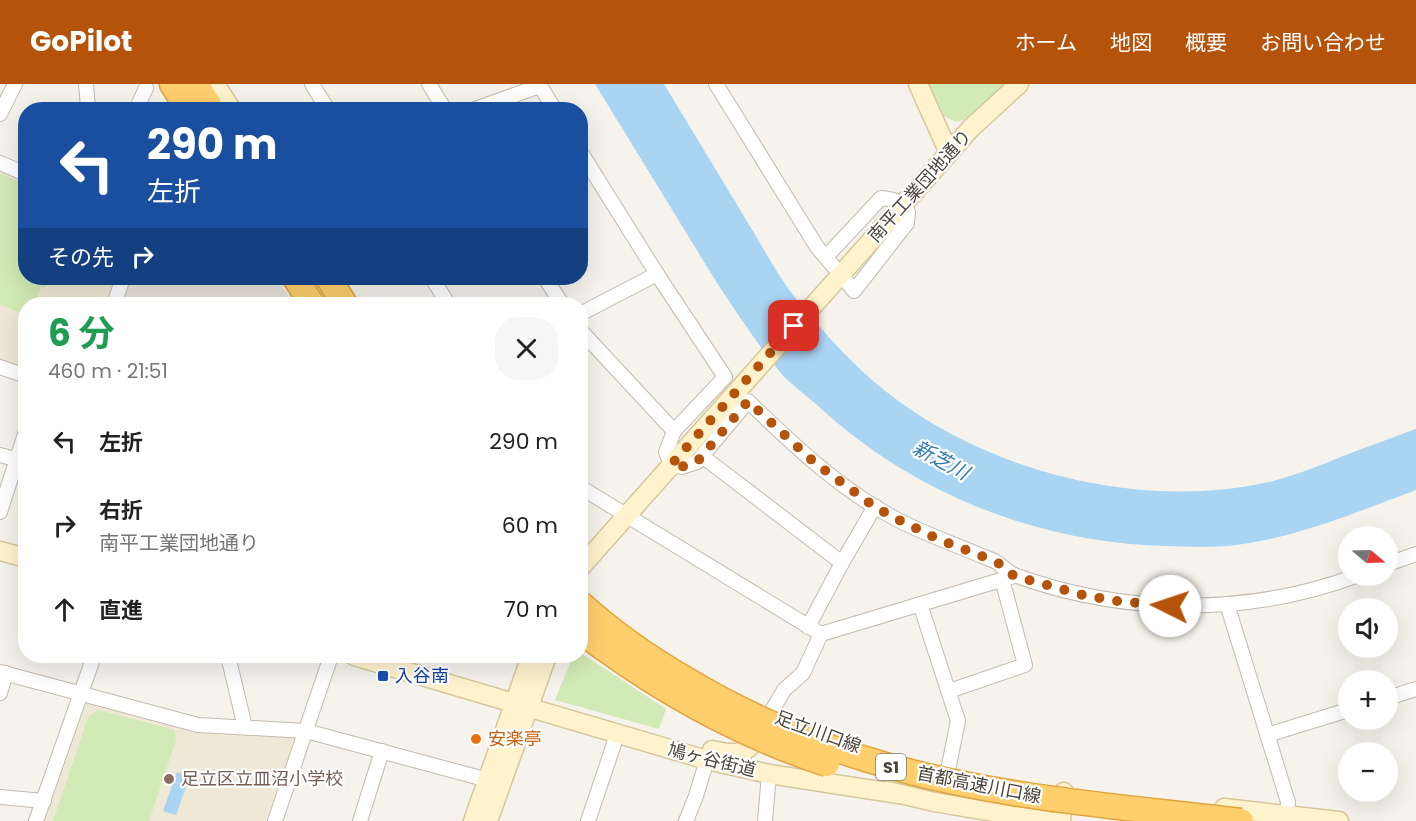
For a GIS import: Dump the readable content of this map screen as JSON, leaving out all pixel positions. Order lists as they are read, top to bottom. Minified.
{"streets":{"highway":["S1","首都高速川口線"],"main road":["南平工業団地通り","足立川口線","鳩ヶ谷街道"]},"crossings":[["足立川口線","鳩ヶ谷街道"]],"water":["新芝川"],"places":{"transit":["入谷南"],"other":["安楽亭","足立区立皿沼小学校"]},"north":"right","page":{"header":"GoPilot","nav":["ホーム","地図","概要","お問い合わせ"],"turn":["290 m","左折"],"then":"その先","heading":["6 分","460 m · 21:51"],"list":[{"name":"左折","value":"290 m"},{"name":"右折","note":"南平工業団地通り","value":"60 m"},{"name":"直進","value":"70 m"}],"map_buttons":["+","−"]}}
